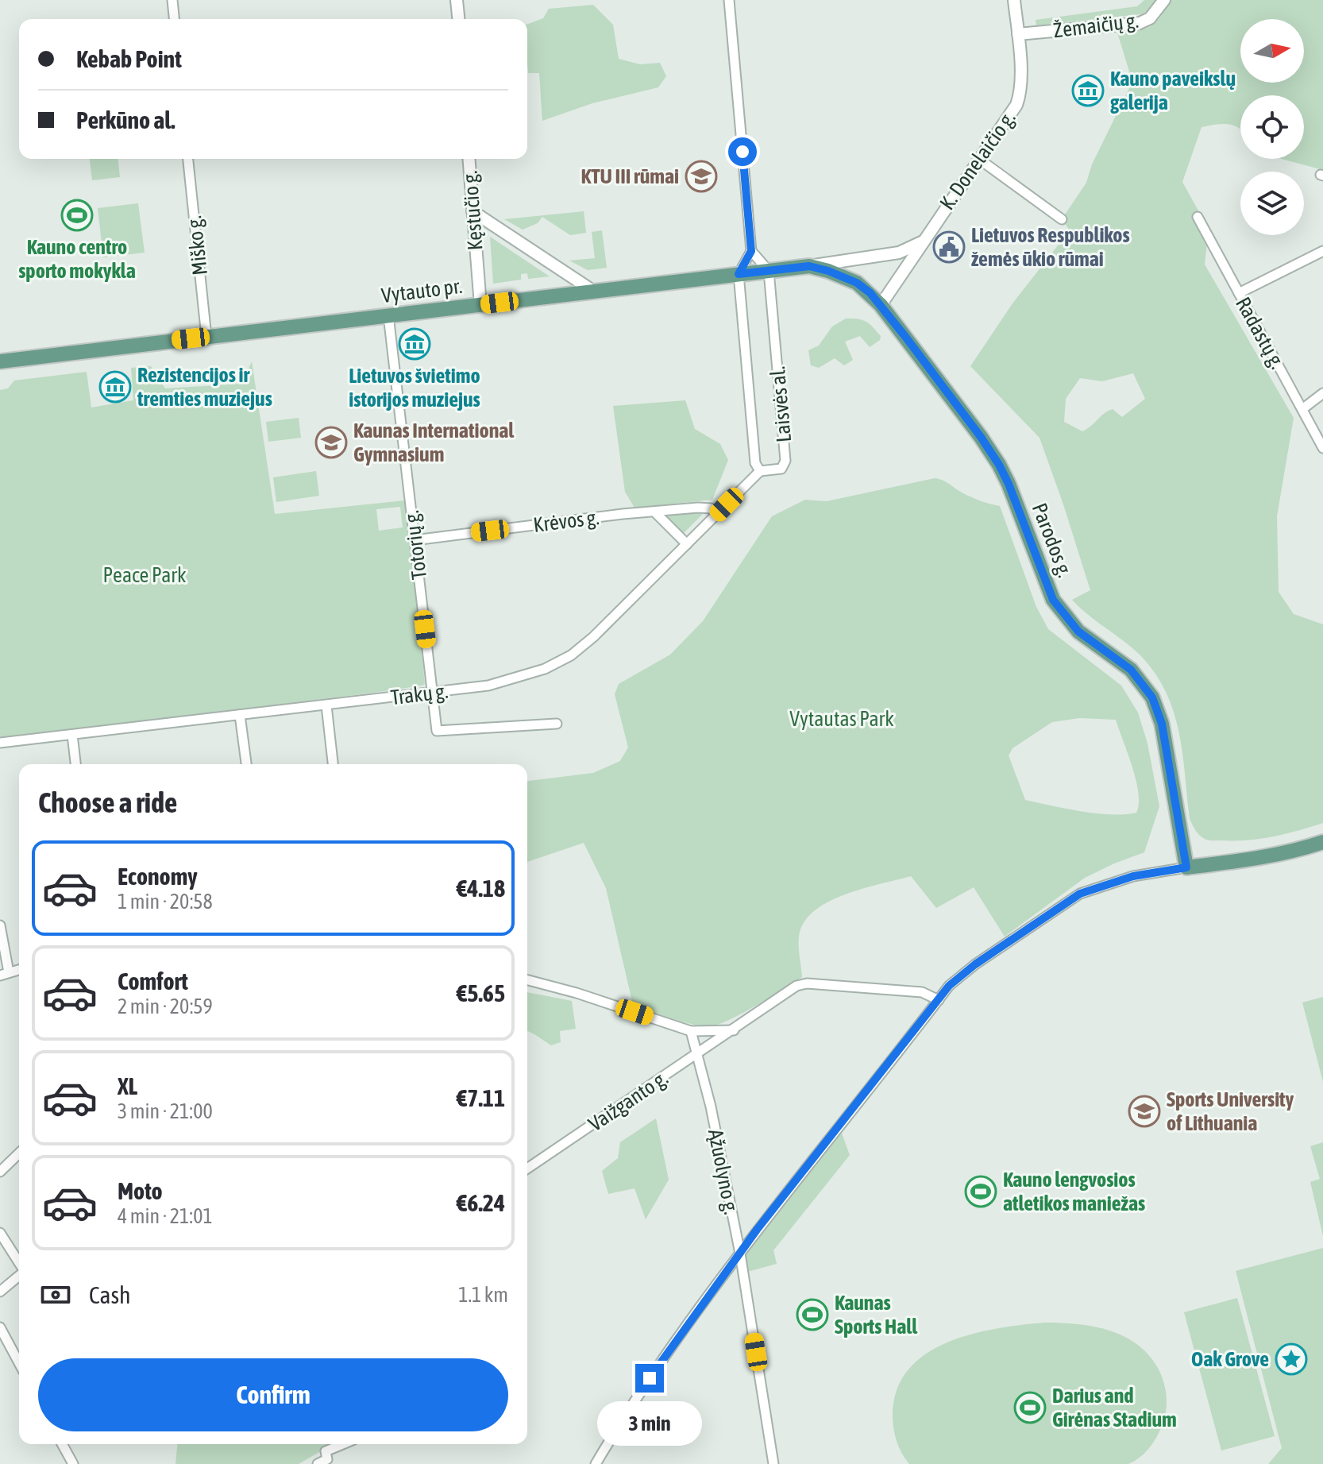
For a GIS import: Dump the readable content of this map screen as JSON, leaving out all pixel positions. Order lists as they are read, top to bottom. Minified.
{"streets":{"main road":["Vytauto pr.","Parodos g."],"street":["Žemaičių g.","K. Donelaičio g.","Kęstučio g.","Miško g.","Radastų g.","Laisvės al.","Krėvos g.","Totorių g.","Trakų g.","Vaižganto g.","Ąžuolyno g."]},"crossings":[["Žemaičių g.","K. Donelaičio g."],["K. Donelaičio g.","Vytauto pr."],["K. Donelaičio g.","Parodos g."],["Kęstučio g.","Vytauto pr."],["Miško g.","Vytauto pr."],["Vytauto pr.","Laisvės al."],["Vytauto pr.","Parodos g."],["Vytauto pr.","Totorių g."],["Laisvės al.","Trakų g."],["Krėvos g.","Totorių g."],["Krėvos g.","Trakų g."],["Totorių g.","Trakų g."],["Vaižganto g.","Ąžuolyno g."]],"parks":["Peace Park","Vytautas Park"],"places":{"museum":["Kauno paveikslų galerija","Lietuvos švietimo istorijos muziejus","Rezistencijos ir tremties muziejus"],"school or university":["KTU III rūmai","Kaunas International Gymnasium","Sports University of Lithuania"],"sports":["Kauno centro sporto mokykla","Kauno lengvosios atletikos maniežas","Kaunas Sports Hall","Darius and Girėnas Stadium"],"public building":["Lietuvos Respublikos žemės ūkio rūmai"],"place":["Oak Grove"]},"north":"right","page":{"banner":["Kebab Point","Perkūno al."],"heading":"Choose a ride","list":[{"name":"Economy","note":"1 min · 20:58","value":"€4.18"},{"name":"Comfort","note":"2 min · 20:59","value":"€5.65"},{"name":"XL","note":"3 min · 21:00","value":"€7.11"},{"name":"Moto","note":"4 min · 21:01","value":"€6.24"}],"pay":["Cash","1.1 km"],"buttons":"Confirm","bubble":"3 min"}}
